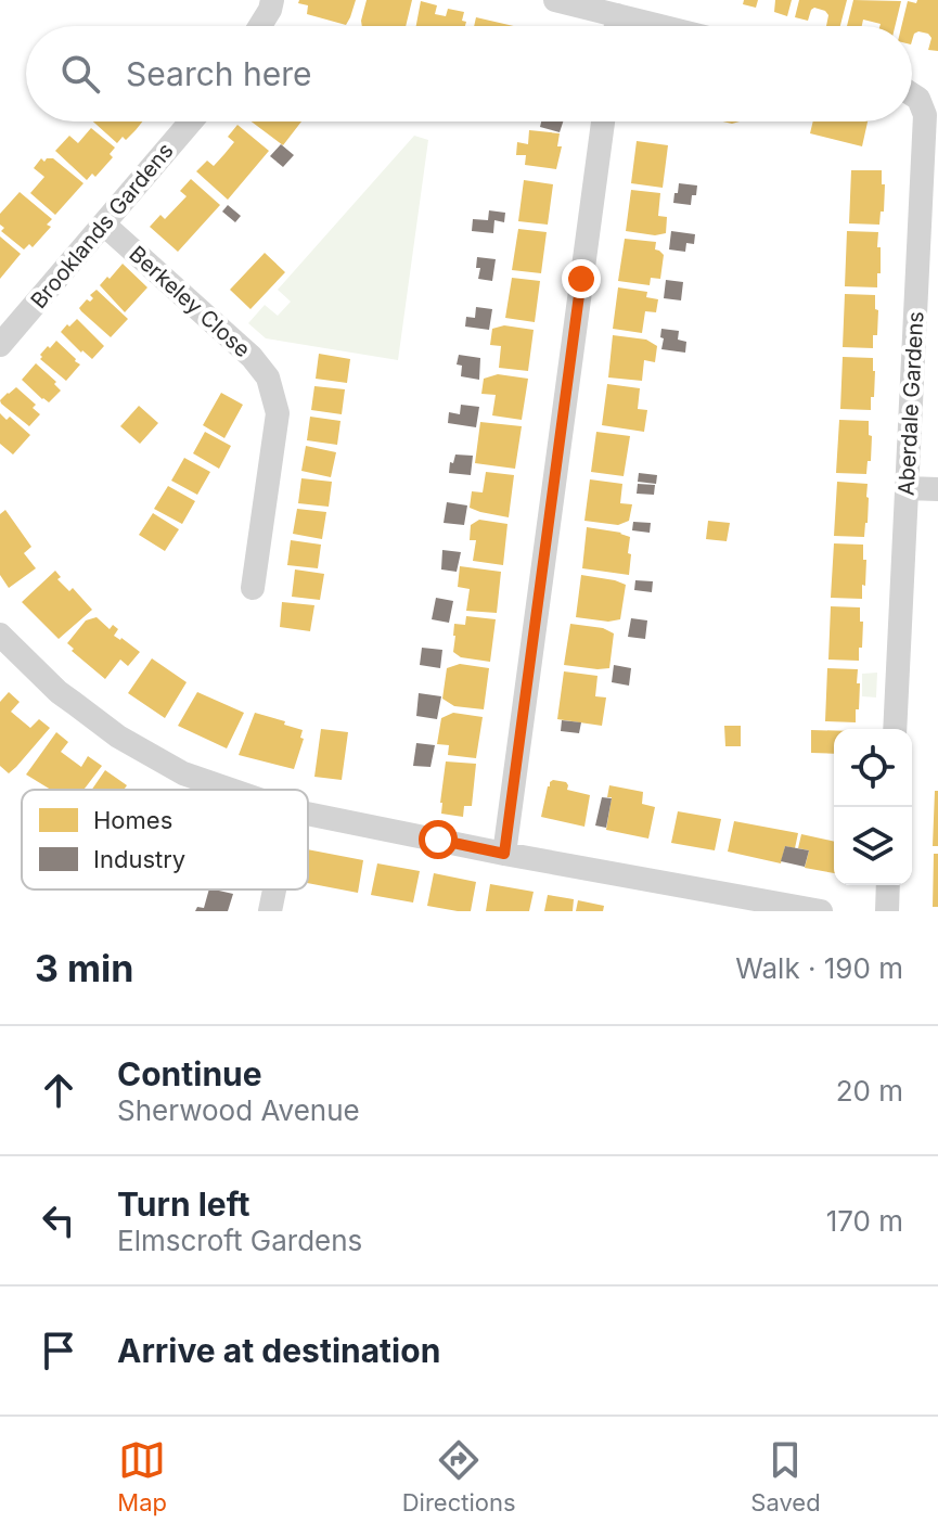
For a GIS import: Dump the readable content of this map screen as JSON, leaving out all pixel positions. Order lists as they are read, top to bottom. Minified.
{"streets":{"street":["Brooklands Gardens","Berkeley Close","Aberdale Gardens"]},"crossings":[["Brooklands Gardens","Berkeley Close"]],"legend":["Homes","Industry"],"page":{"search":"Search here","heading":["3 min","Walk · 190 m"],"list":[["Continue","Sherwood Avenue","20 m"],["Turn left","Elmscroft Gardens","170 m"],"Arrive at destination"],"nav":["Map","Directions","Saved"]}}
